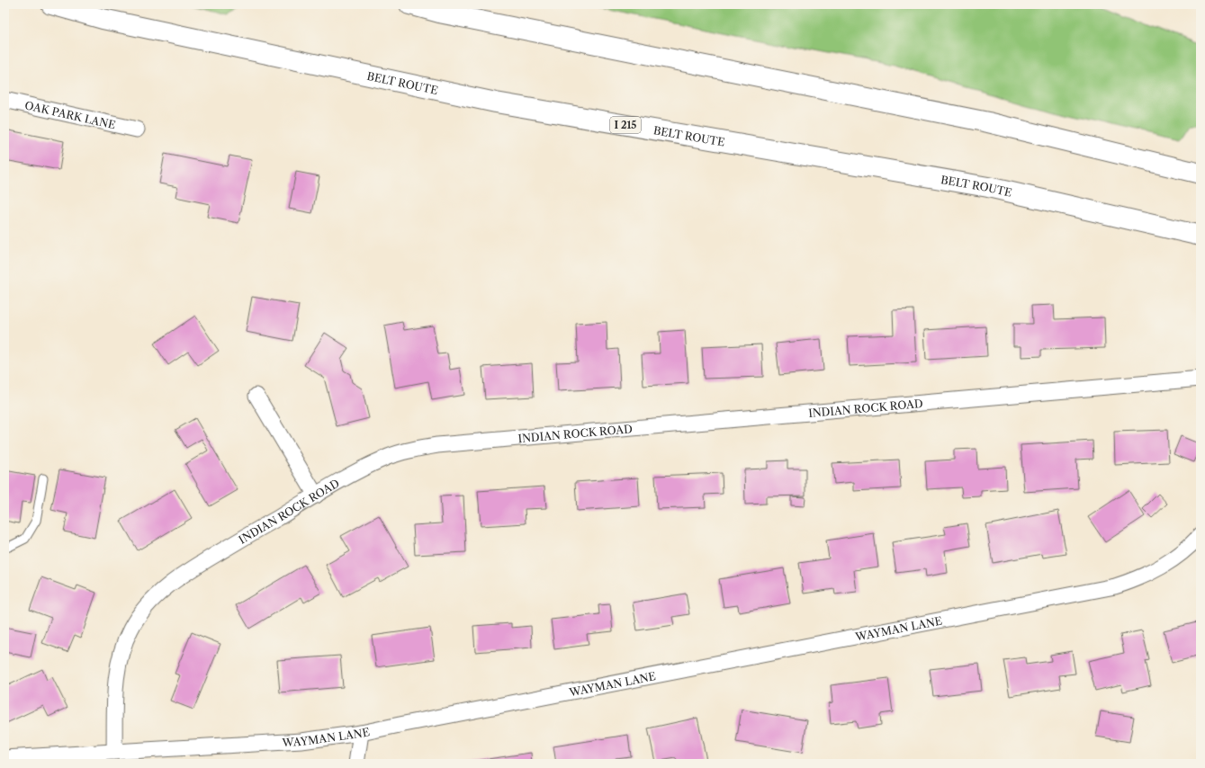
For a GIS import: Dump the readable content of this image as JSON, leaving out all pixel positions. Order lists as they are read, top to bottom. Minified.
{"streets":{"highway":["BELT ROUTE","I 215"],"street":["OAK PARK LANE","INDIAN ROCK ROAD","WAYMAN LANE"]},"crossings":[["INDIAN ROCK ROAD","WAYMAN LANE"]]}
